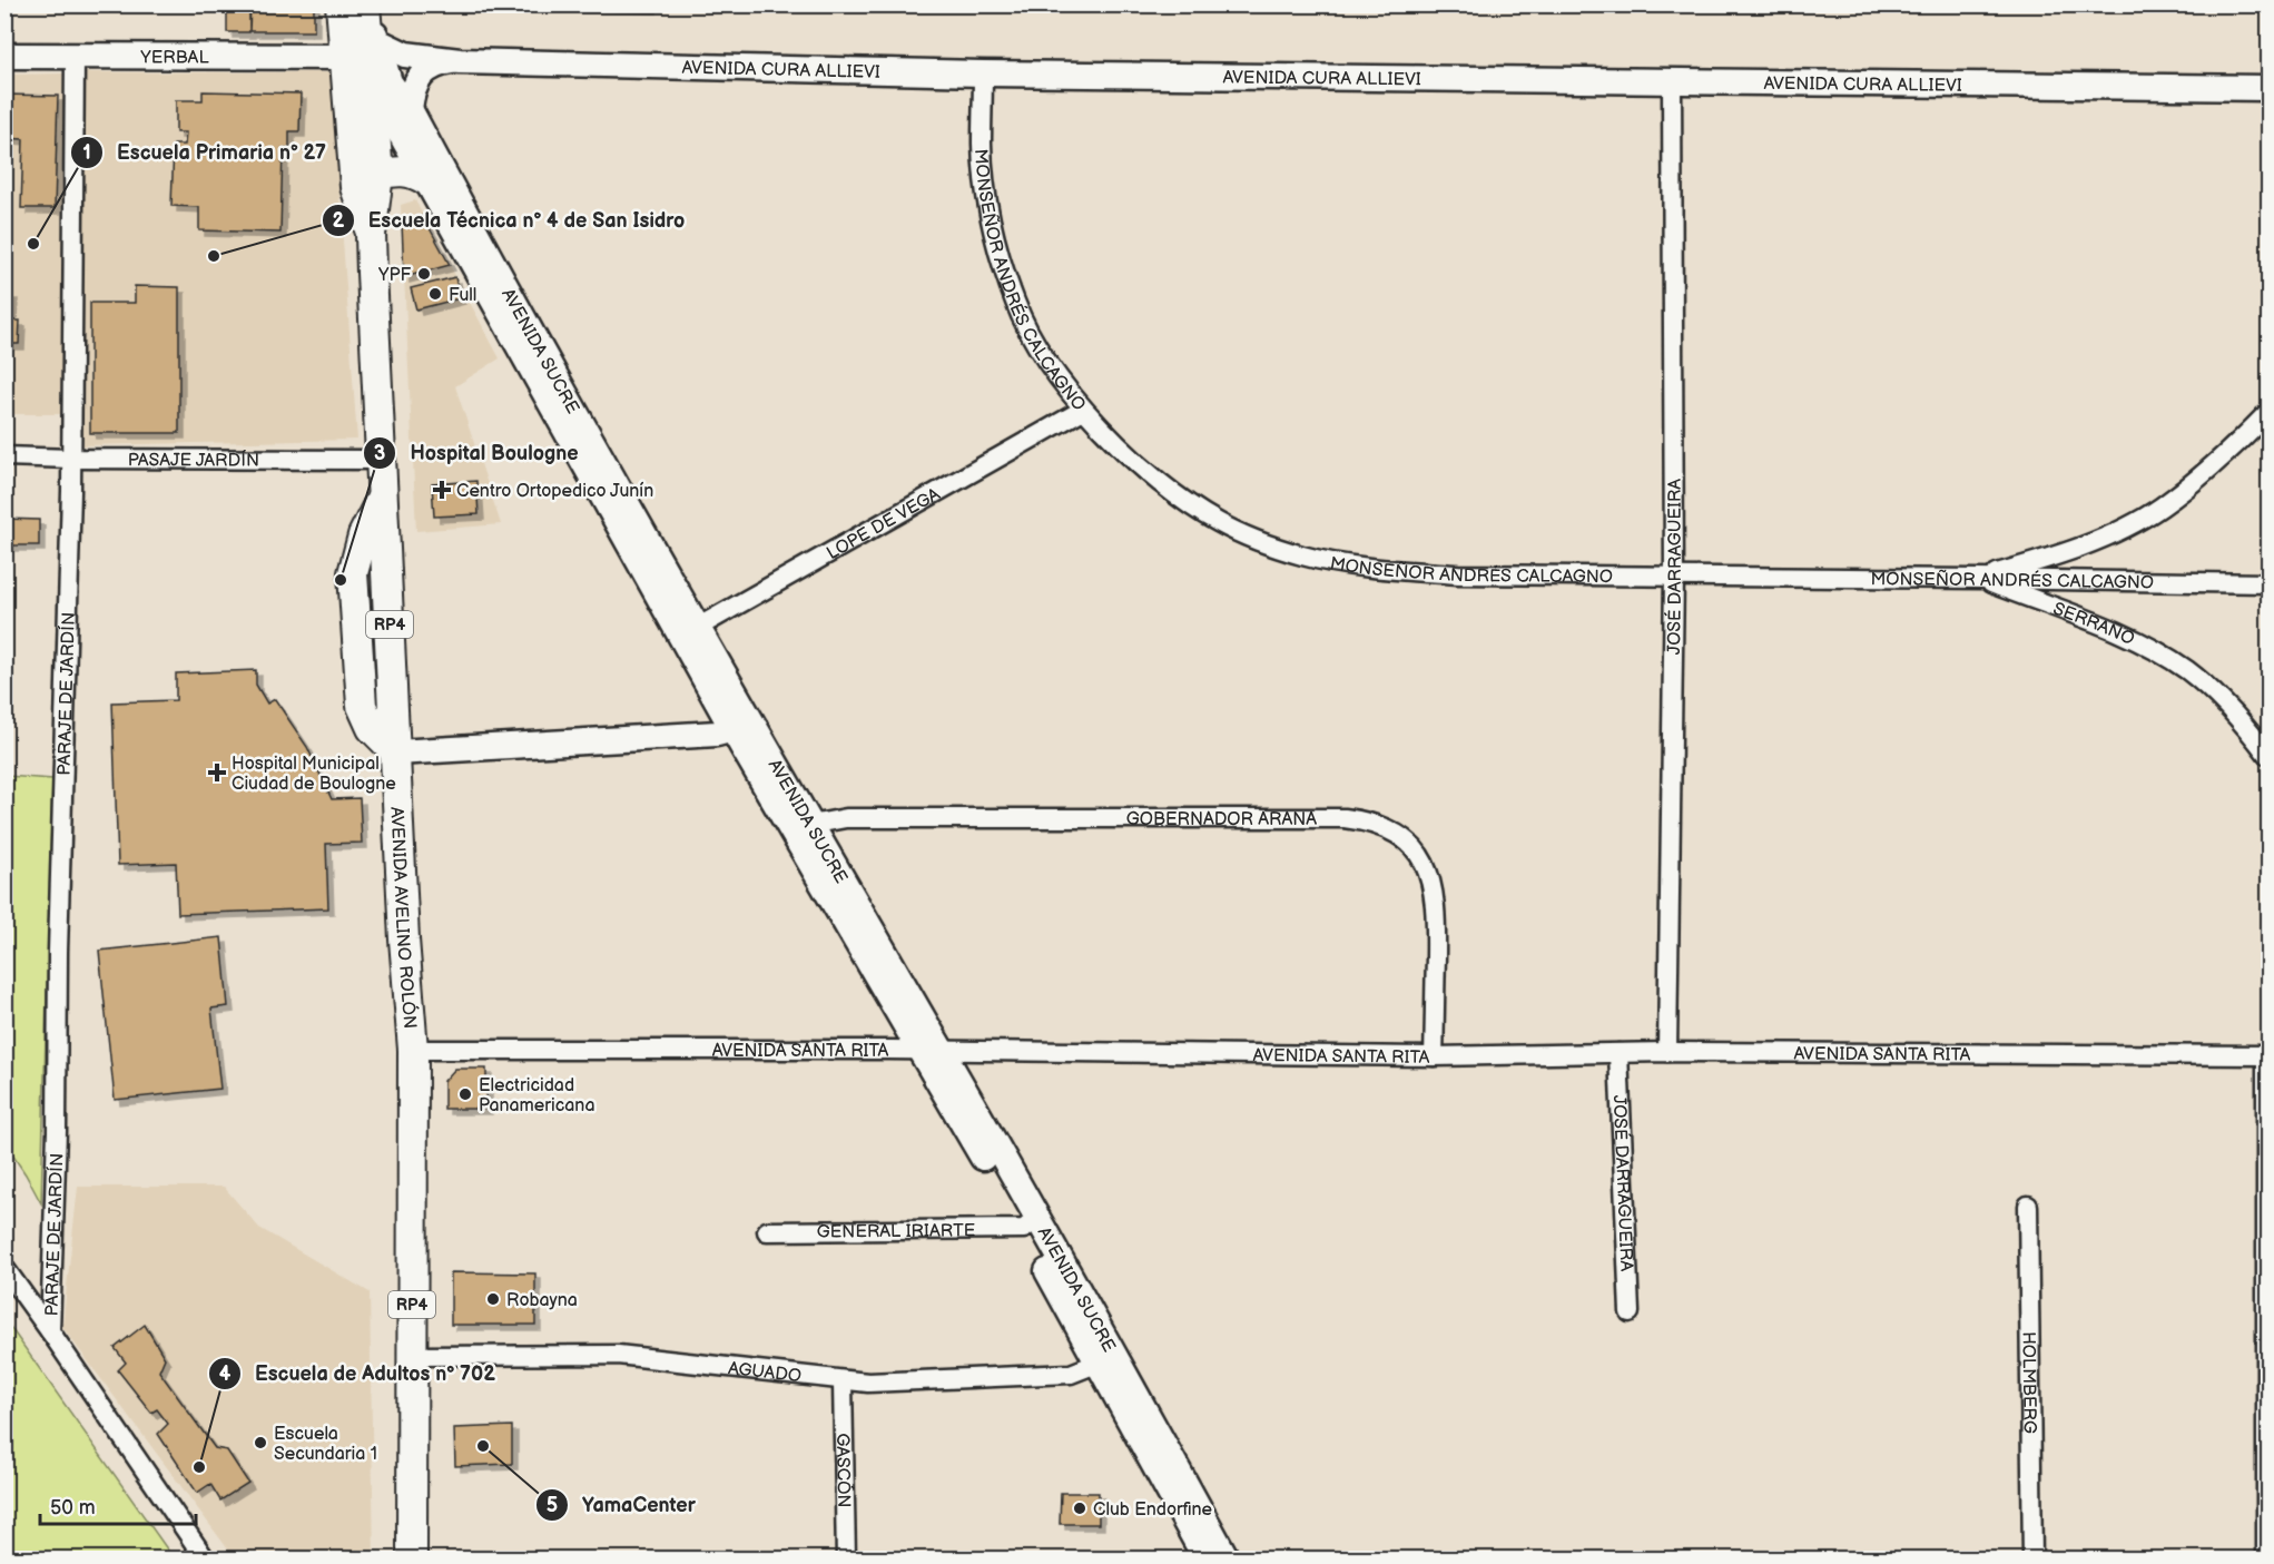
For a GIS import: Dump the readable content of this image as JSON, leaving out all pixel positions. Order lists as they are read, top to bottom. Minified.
{"streets":{"main road":["YERBAL","AVENIDA CURA ALLIEVI","AVENIDA SUCRE","RP4","AVENIDA AVELINO ROLÓN"],"street":["MONSEÑOR ANDRÉS CALCAGNO","PASAJE JARDÍN","LOPE DE VEGA","JOSÉ DARRAGUEIRA","SERRANO","PARAJE DE JARDÍN","GOBERNADOR ARANA","AVENIDA SANTA RITA","GENERAL IRIARTE","AGUADO","HOLMBERG","GASCÓN"]},"crossings":[["YERBAL","PARAJE DE JARDÍN"],["YERBAL","AVENIDA AVELINO ROLÓN"],["AVENIDA CURA ALLIEVI","MONSEÑOR ANDRÉS CALCAGNO"],["AVENIDA CURA ALLIEVI","AVENIDA SUCRE"],["AVENIDA CURA ALLIEVI","JOSÉ DARRAGUEIRA"],["MONSEÑOR ANDRÉS CALCAGNO","LOPE DE VEGA"],["MONSEÑOR ANDRÉS CALCAGNO","JOSÉ DARRAGUEIRA"],["MONSEÑOR ANDRÉS CALCAGNO","SERRANO"],["AVENIDA SUCRE","LOPE DE VEGA"],["AVENIDA SUCRE","GOBERNADOR ARANA"],["AVENIDA SUCRE","AVENIDA AVELINO ROLÓN"],["AVENIDA SUCRE","AVENIDA SANTA RITA"],["AVENIDA SUCRE","GENERAL IRIARTE"],["AVENIDA SUCRE","AGUADO"],["PASAJE JARDÍN","PARAJE DE JARDÍN"],["PASAJE JARDÍN","AVENIDA AVELINO ROLÓN"],["JOSÉ DARRAGUEIRA","AVENIDA SANTA RITA"],["GOBERNADOR ARANA","AVENIDA SANTA RITA"],["AVENIDA AVELINO ROLÓN","AVENIDA SANTA RITA"],["AVENIDA AVELINO ROLÓN","AGUADO"],["AGUADO","GASCÓN"]],"places":{"other":["Escuela Primaria n° 27","Escuela Técnica n° 4 de San Isidro","YPF","Full","Hospital Boulogne","Electricidad Panamericana","Robayna","Escuela Secundaria 1","YamaCenter","Escuela de Adultos nº 702","Club Endorfine"],"health":["Centro Ortopedico Junín","Hospital Municipal Ciudad de Boulogne"]},"scale_bar":"50 m"}
